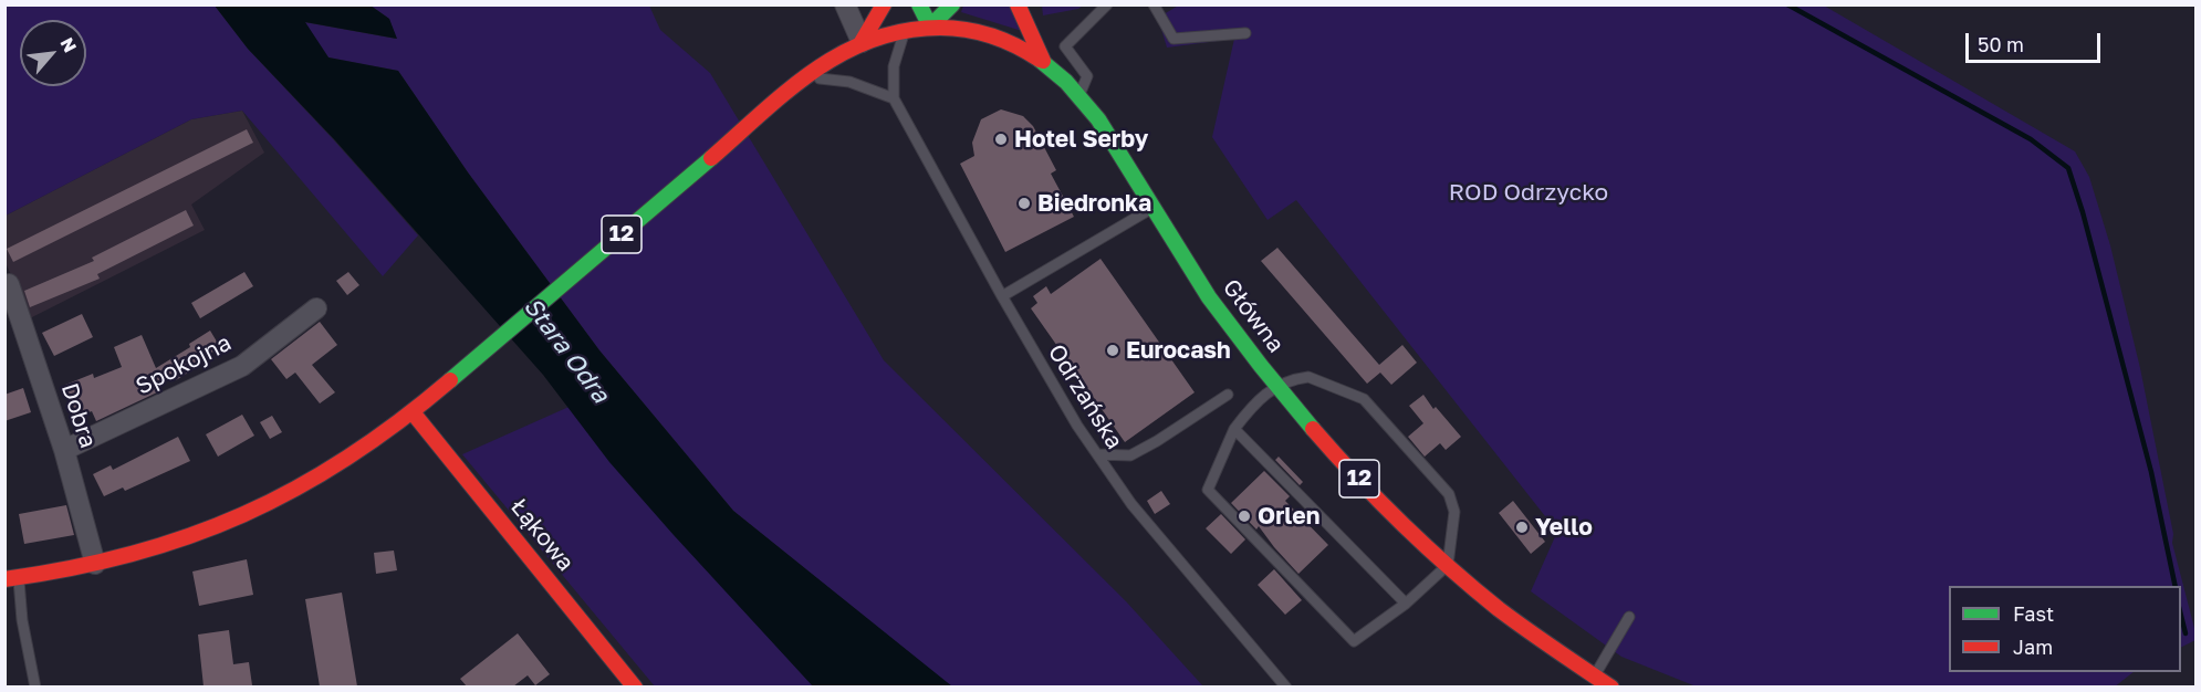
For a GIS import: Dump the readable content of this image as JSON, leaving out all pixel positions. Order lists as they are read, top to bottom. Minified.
{"streets":{"main road":["12","Główna","Łąkowa"],"street":["Spokojna","Dobra"],"lane":["Odrzańska"]},"crossings":[["12","Główna"],["12","Dobra"],["12","Łąkowa"],["Główna","Odrzańska"],["Spokojna","Dobra"]],"water":["Stara Odra"],"parks":["ROD Odrzycko"],"places":["Hotel Serby","Biedronka","Eurocash","Orlen","Yello"],"legend":["Fast","Jam"],"scale_bar":"50 m","north":"top right"}
